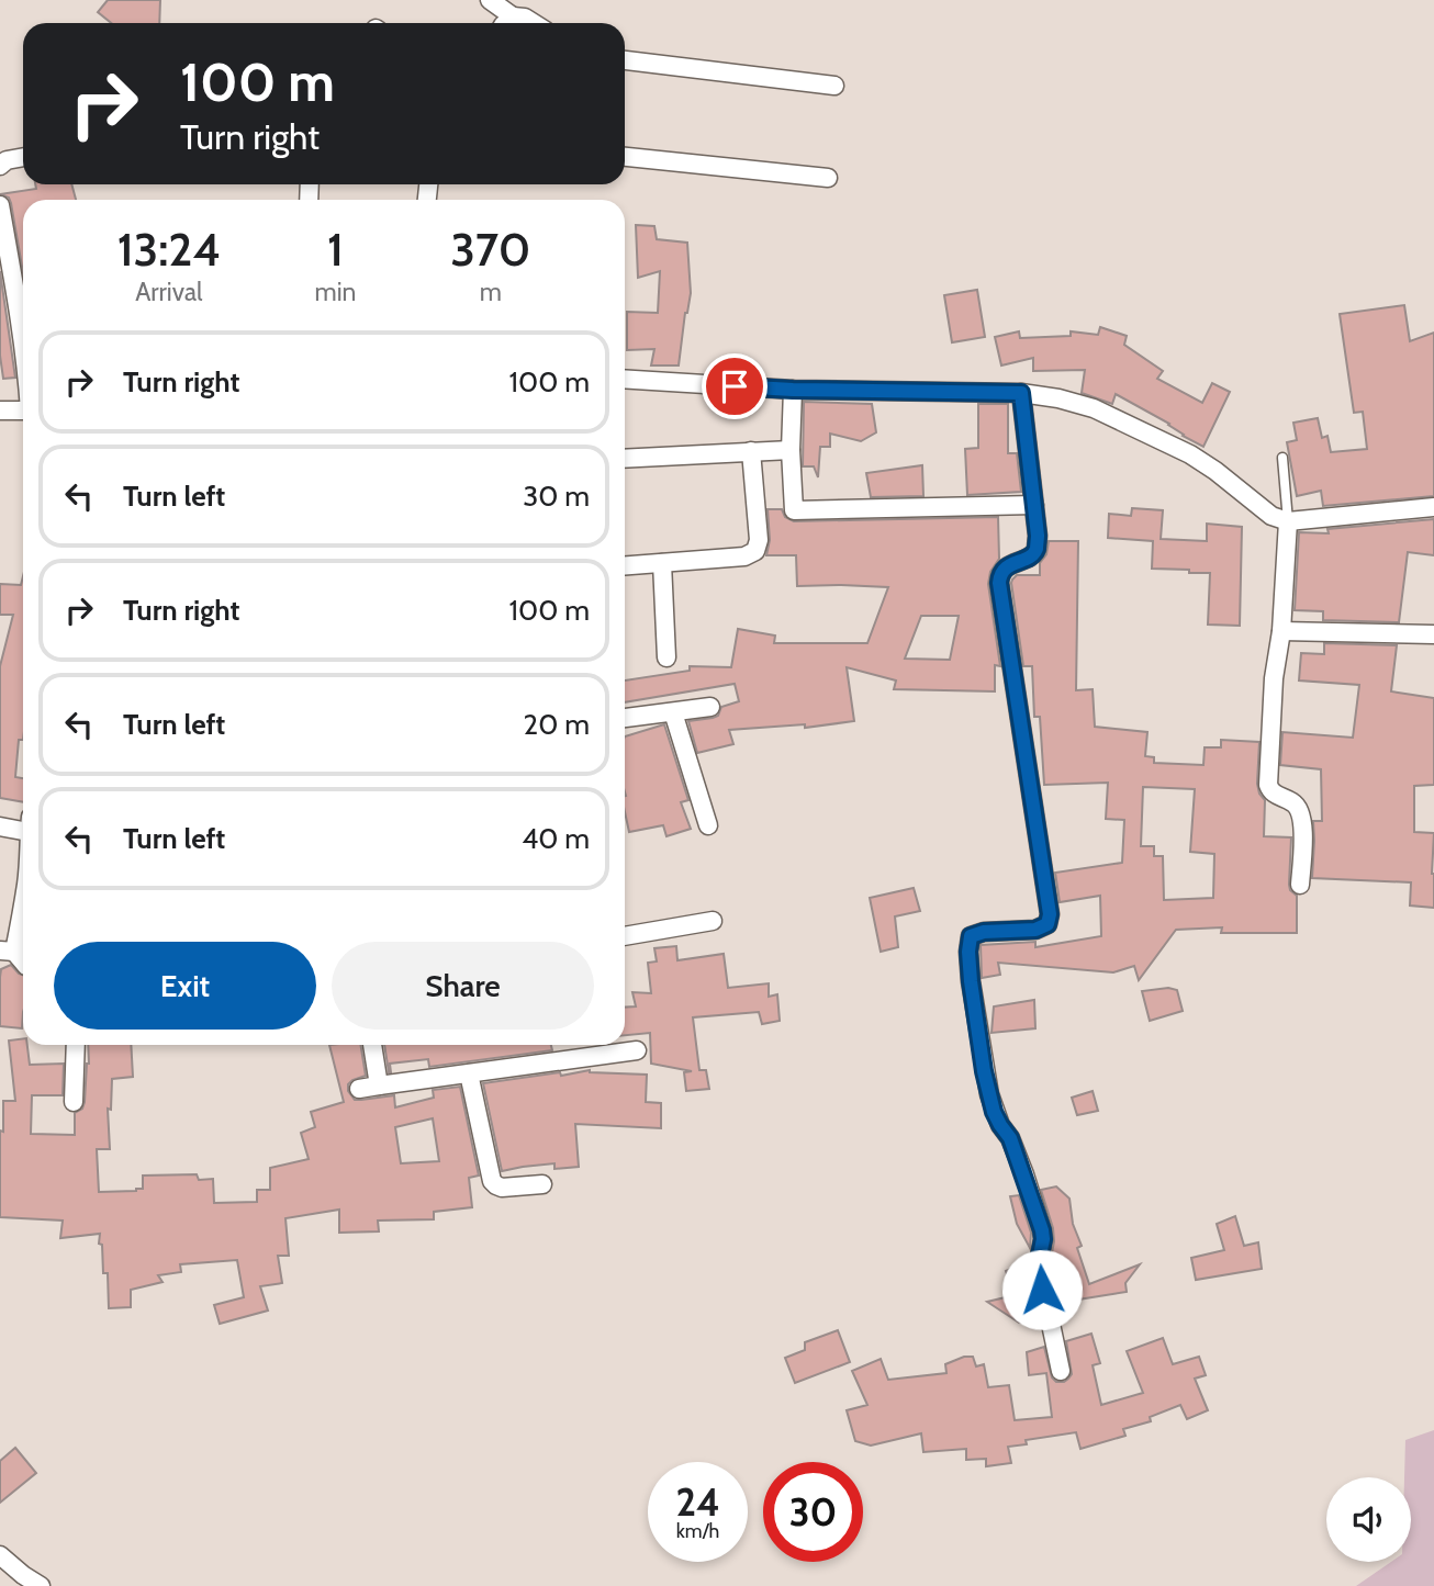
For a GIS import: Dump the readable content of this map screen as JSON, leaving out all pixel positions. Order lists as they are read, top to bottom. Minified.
{"page":{"turn":["100 m","Turn right"],"eta":["13:24","Arrival","1","min","370","m"],"list":[{"name":"Turn right","value":"100 m"},{"name":"Turn left","value":"30 m"},{"name":"Turn right","value":"100 m"},{"name":"Turn left","value":"20 m"},{"name":"Turn left","value":"40 m"}],"buttons":["Exit","Share"],"speed":"24 km/h","limit":"30"}}
